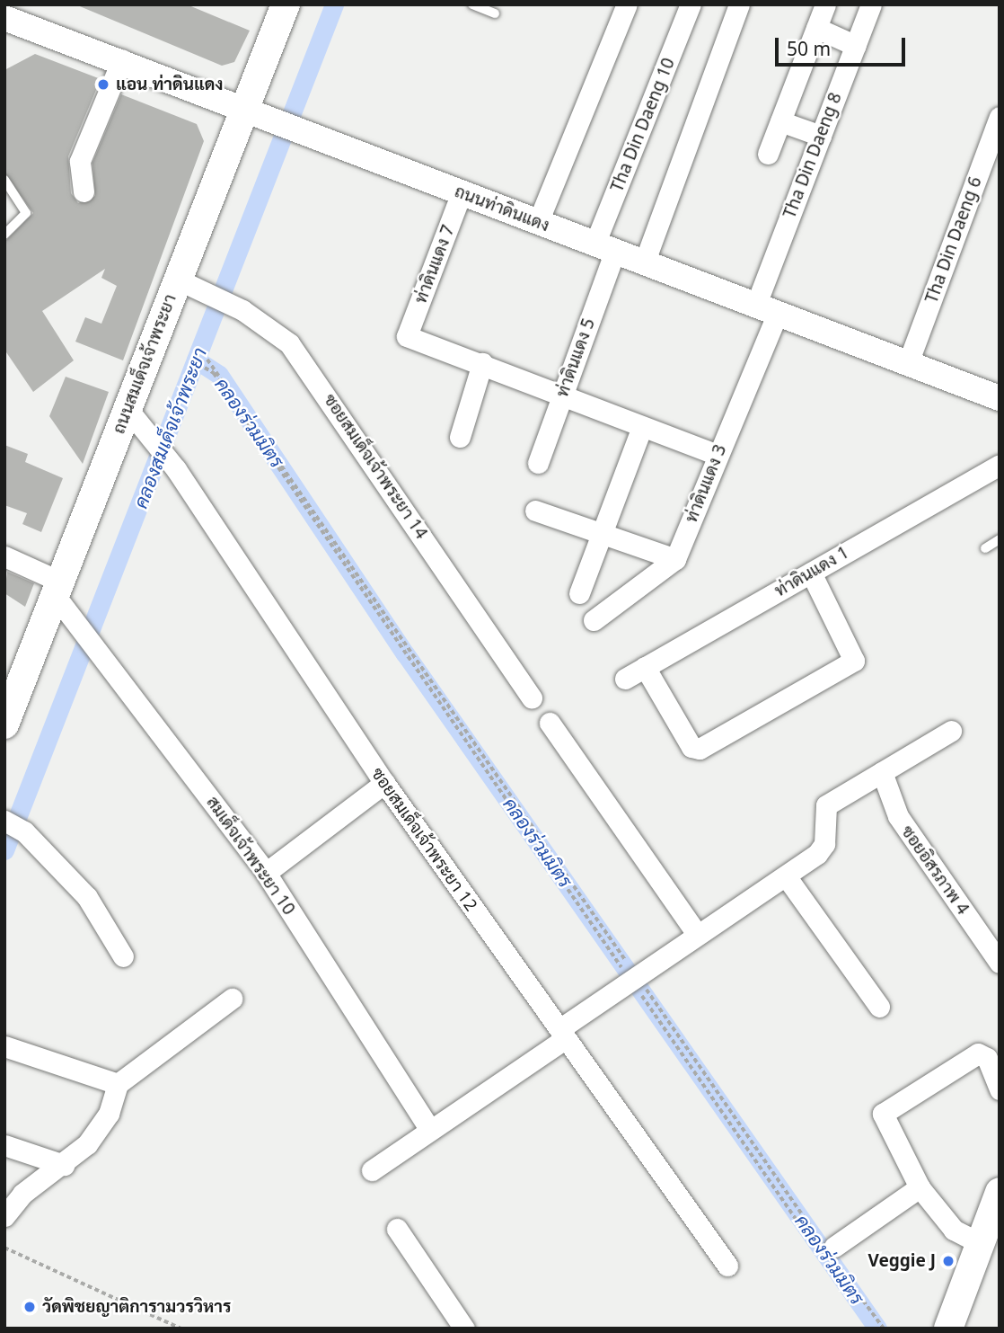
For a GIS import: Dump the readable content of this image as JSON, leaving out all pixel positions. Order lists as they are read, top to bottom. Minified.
{"streets":{"main road":["ถนนสมเด็จเจ้าพระยา"],"street":["Tha Din Daeng 10","Tha Din Daeng 8","ถนนท่าดินแดง","Tha Din Daeng 6","ท่าดินแดง 7","ท่าดินแดง 5","ซอยสมเด็จเจ้าพระยา 14","ท่าดินแดง 3","ท่าดินแดง 1","ซอยสมเด็จเจ้าพระยา 12","สมเด็จเจ้าพระยา 10","ซอยอิสรภาพ 4"]},"crossings":[["Tha Din Daeng 10","ถนนท่าดินแดง"],["Tha Din Daeng 10","ท่าดินแดง 5"],["Tha Din Daeng 8","ถนนท่าดินแดง"],["Tha Din Daeng 8","ท่าดินแดง 3"],["ถนนท่าดินแดง","Tha Din Daeng 6"],["ถนนท่าดินแดง","ท่าดินแดง 7"],["ถนนท่าดินแดง","ท่าดินแดง 5"],["ถนนท่าดินแดง","ถนนสมเด็จเจ้าพระยา"],["ถนนท่าดินแดง","ท่าดินแดง 3"],["ถนนสมเด็จเจ้าพระยา","ซอยสมเด็จเจ้าพระยา 14"],["ถนนสมเด็จเจ้าพระยา","ซอยสมเด็จเจ้าพระยา 12"],["ถนนสมเด็จเจ้าพระยา","สมเด็จเจ้าพระยา 10"]],"water":["คลองร่วมมิตร","คลองสมเด็จเจ้าพระยา"],"places":["แอน ท่าดินแดง","Veggie J","วัดพิชยญาติการามวรวิหาร"],"scale_bar":"50 m"}
